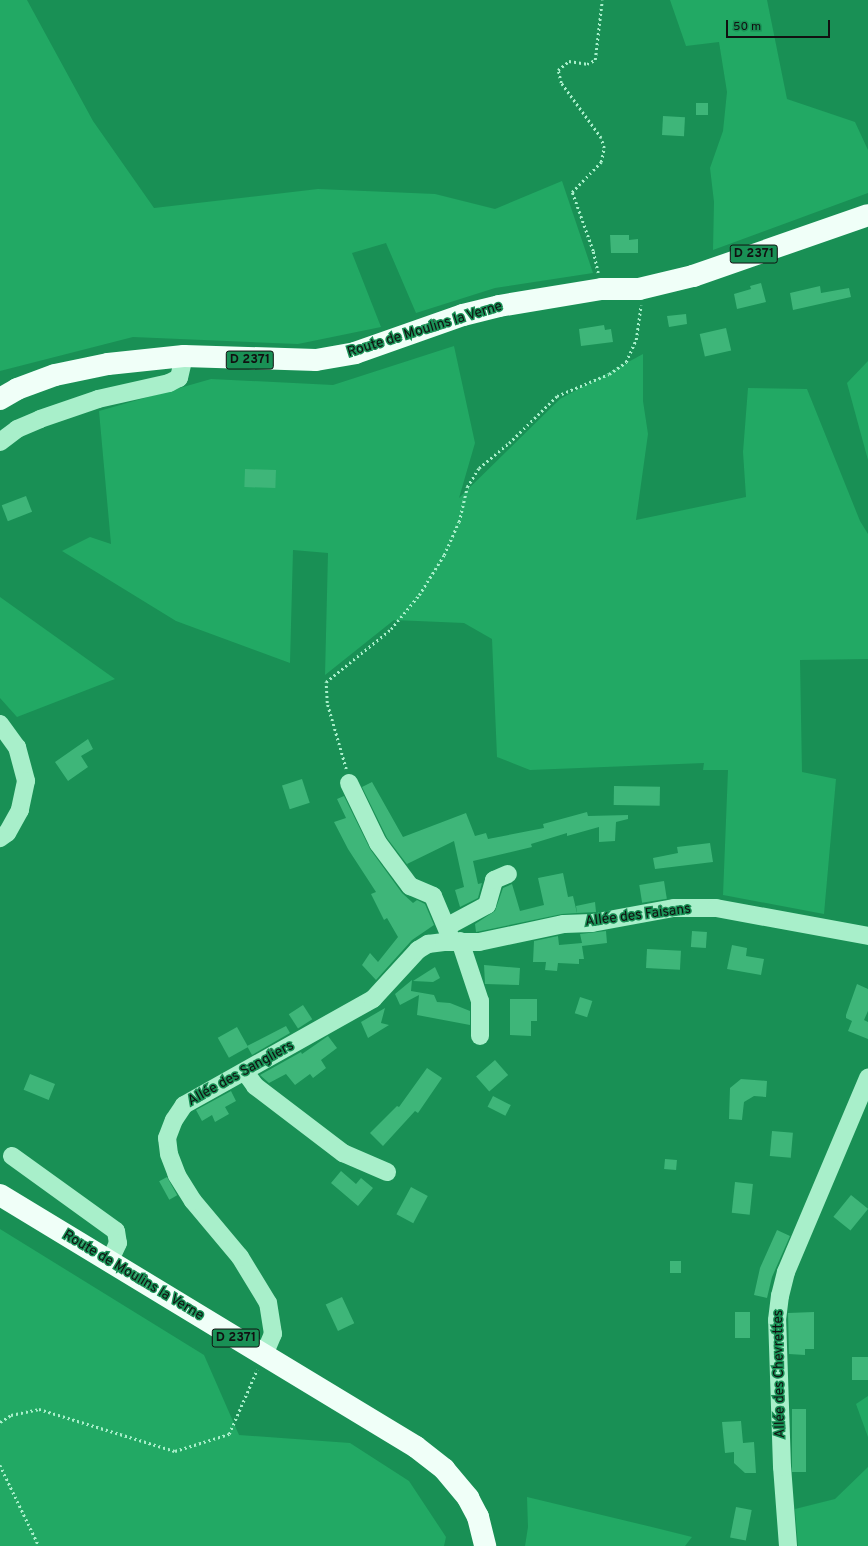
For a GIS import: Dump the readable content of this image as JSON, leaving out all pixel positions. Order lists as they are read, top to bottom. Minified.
{"streets":{"main road":["D 2371","Route de Moulins la Verne"],"street":["Allée des Faisans","Allée des Sangliers","Allée des Chevrettes"]},"crossings":[["Route de Moulins la Verne","Allée des Sangliers"],["Allée des Faisans","Allée des Sangliers"]],"scale_bar":"50 m"}
